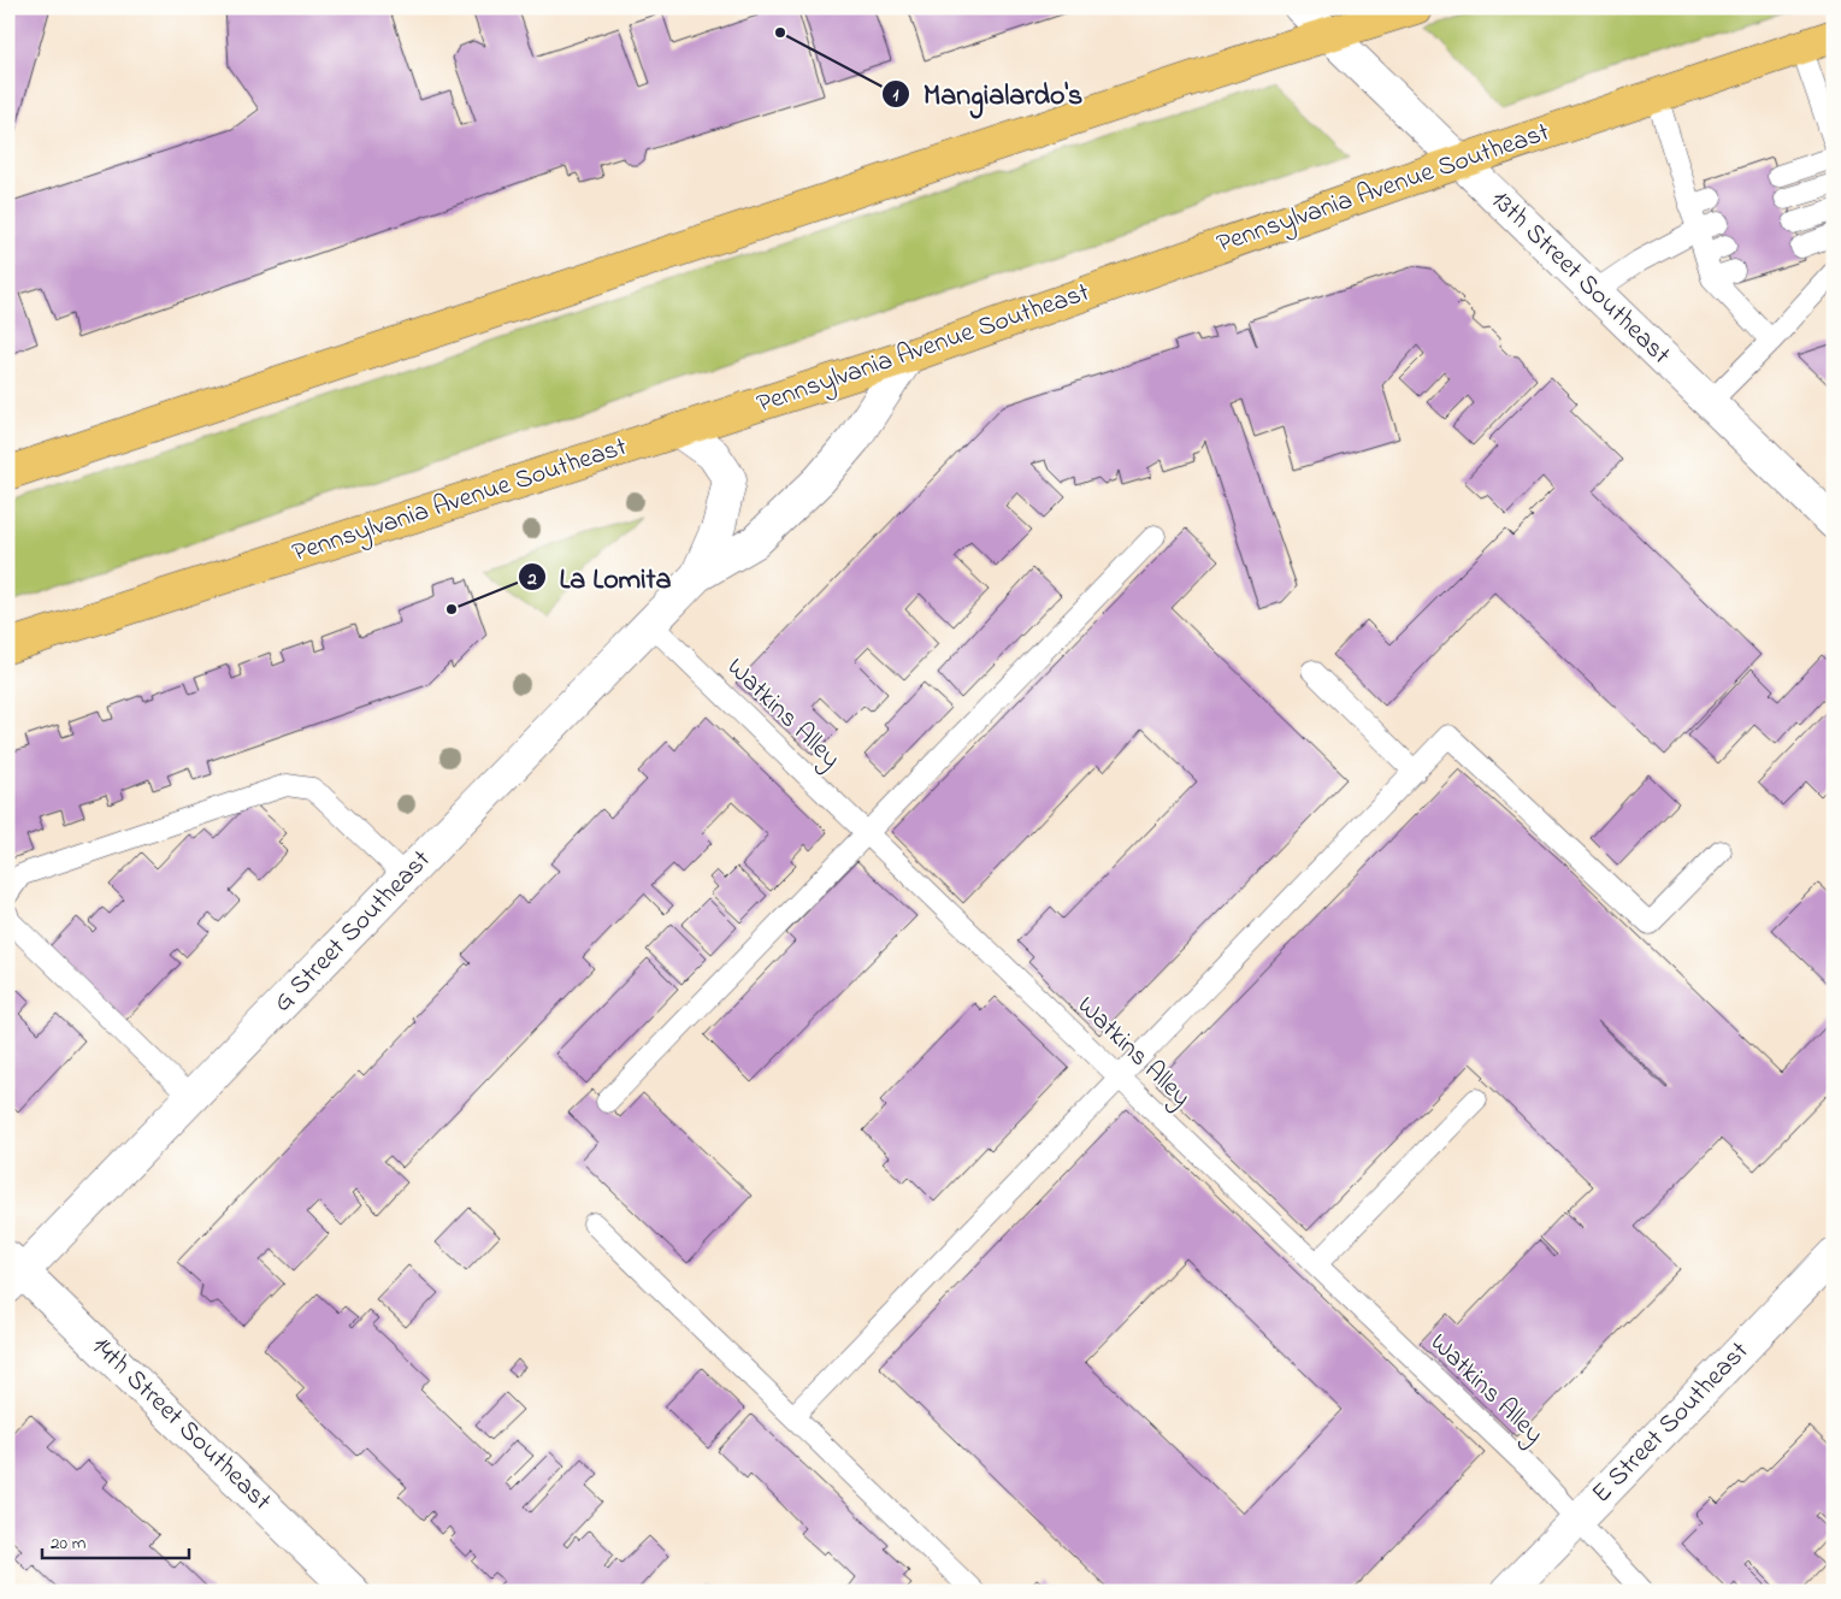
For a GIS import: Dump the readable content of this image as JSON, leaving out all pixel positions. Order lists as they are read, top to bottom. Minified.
{"streets":{"main road":["Pennsylvania Avenue Southeast"],"street":["13th Street Southeast","G Street Southeast","E Street Southeast","14th Street Southeast"],"lane":["Watkins Alley"]},"crossings":[["Pennsylvania Avenue Southeast","13th Street Southeast"],["Pennsylvania Avenue Southeast","G Street Southeast"],["Watkins Alley","G Street Southeast"],["Watkins Alley","E Street Southeast"],["G Street Southeast","14th Street Southeast"]],"places":["Mangialardo's","La Lomita"],"scale_bar":"20 m"}
